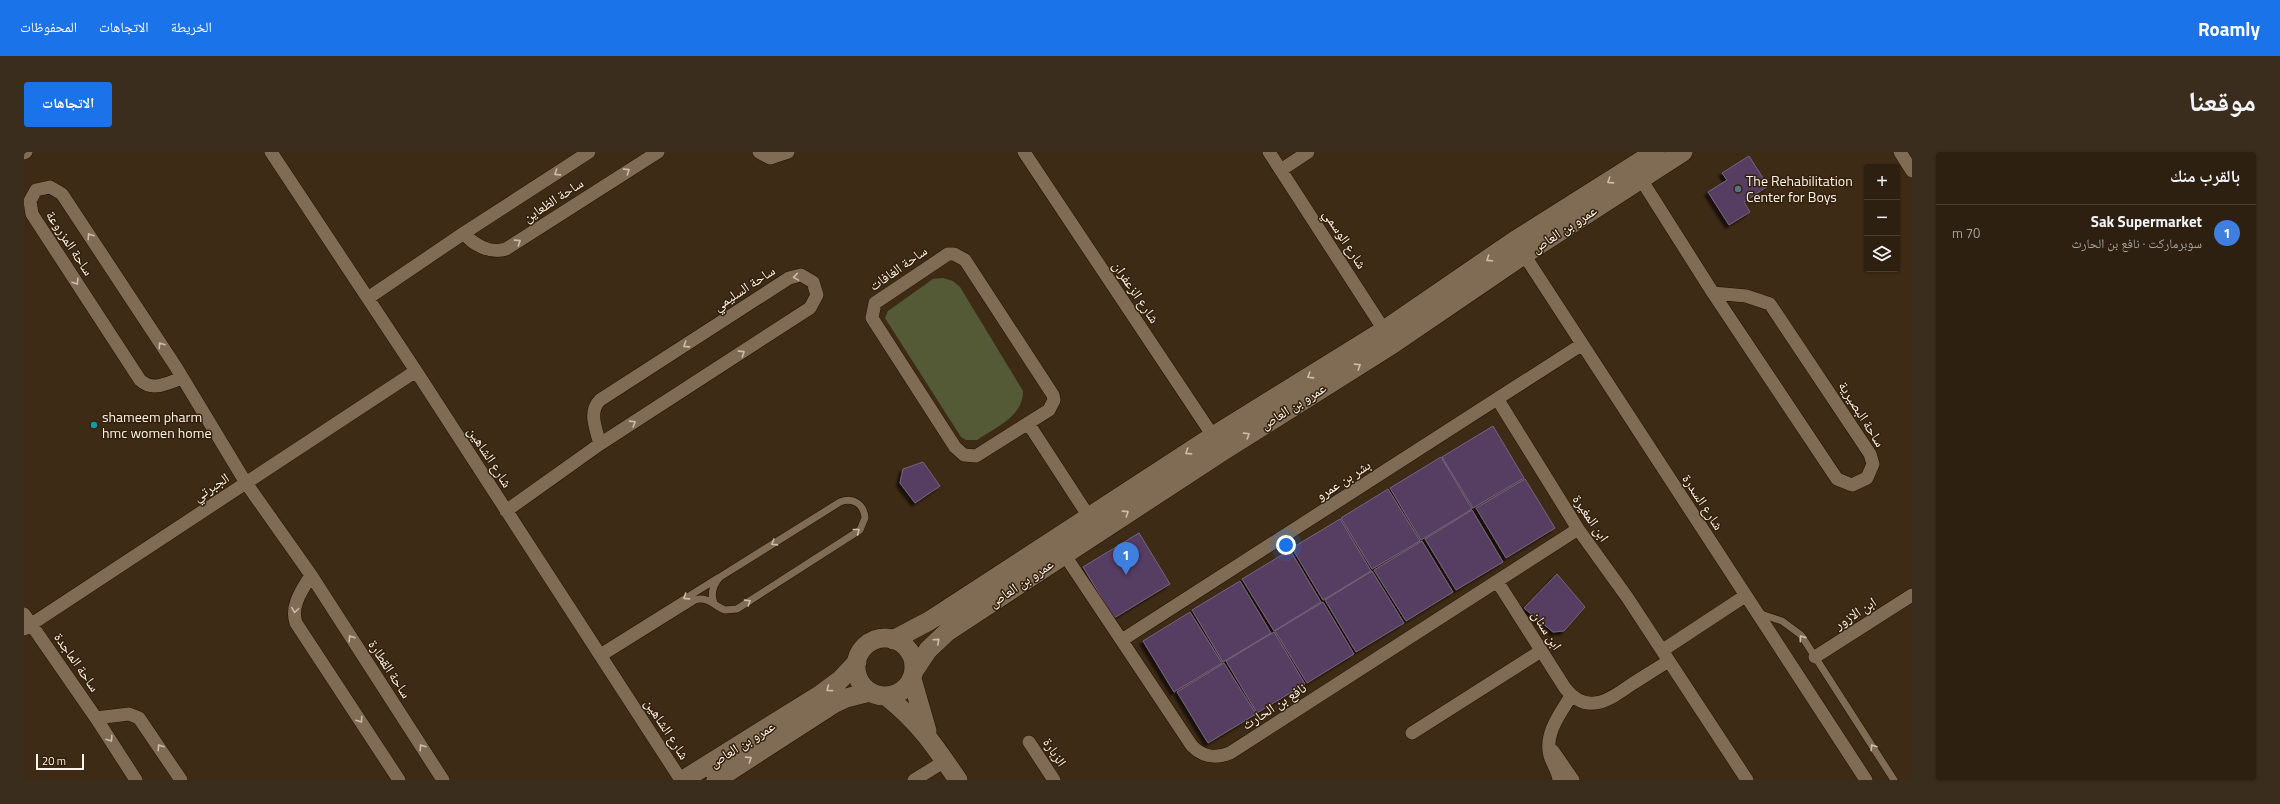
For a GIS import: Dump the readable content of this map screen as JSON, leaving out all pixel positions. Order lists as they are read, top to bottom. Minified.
{"streets":{"street":["ساحة الظعاين","عمرو بن العاص","شارع الوسمي","ساحة المزروعة","ساحة الغافات","ساحة السليمي","شارع الزعفران","ساحة البصيرية","شارع الشاهين","بشر بن عمرو","الجبرتي","شارع السدرة","ابن المغيرة","ابن الازور","ابن سنان","ساحة الماجدة","ساحة القطارة","نافع بن الحارث","الزبارة"]},"crossings":[["ساحة الظعاين","شارع الشاهين"],["عمرو بن العاص","شارع الوسمي"],["عمرو بن العاص","شارع الزعفران"],["عمرو بن العاص","ساحة البصيرية"],["عمرو بن العاص","شارع الشاهين"],["عمرو بن العاص","شارع السدرة"],["عمرو بن العاص","نافع بن الحارث"],["ساحة المزروعة","الجبرتي"],["ساحة المزروعة","ساحة القطارة"],["ساحة السليمي","شارع الشاهين"],["شارع الشاهين","الجبرتي"],["بشر بن عمرو","شارع السدرة"],["بشر بن عمرو","ابن المغيرة"],["بشر بن عمرو","نافع بن الحارث"],["الجبرتي","ساحة الماجدة"],["الجبرتي","ساحة القطارة"],["ابن المغيرة","نافع بن الحارث"],["ابن سنان","نافع بن الحارث"]],"one_way":["ساحة الماجدة"],"places":["The Rehabilitation Center for Boys","shameem pharm hmc women home"],"scale_bar":"20 m","page":{"header":"Roamly","nav":["الخريطة","الاتجاهات","المحفوظات"],"title":"موقعنا","buttons":"الاتجاهات","heading":"بالقرب منك","map_buttons":["+","−"],"list":[{"mark":"1","name":"Sak Supermarket","note":"سوبرماركت · نافع بن الحارث","value":"70 m"}],"pins":"1","scale":"20 m"}}
